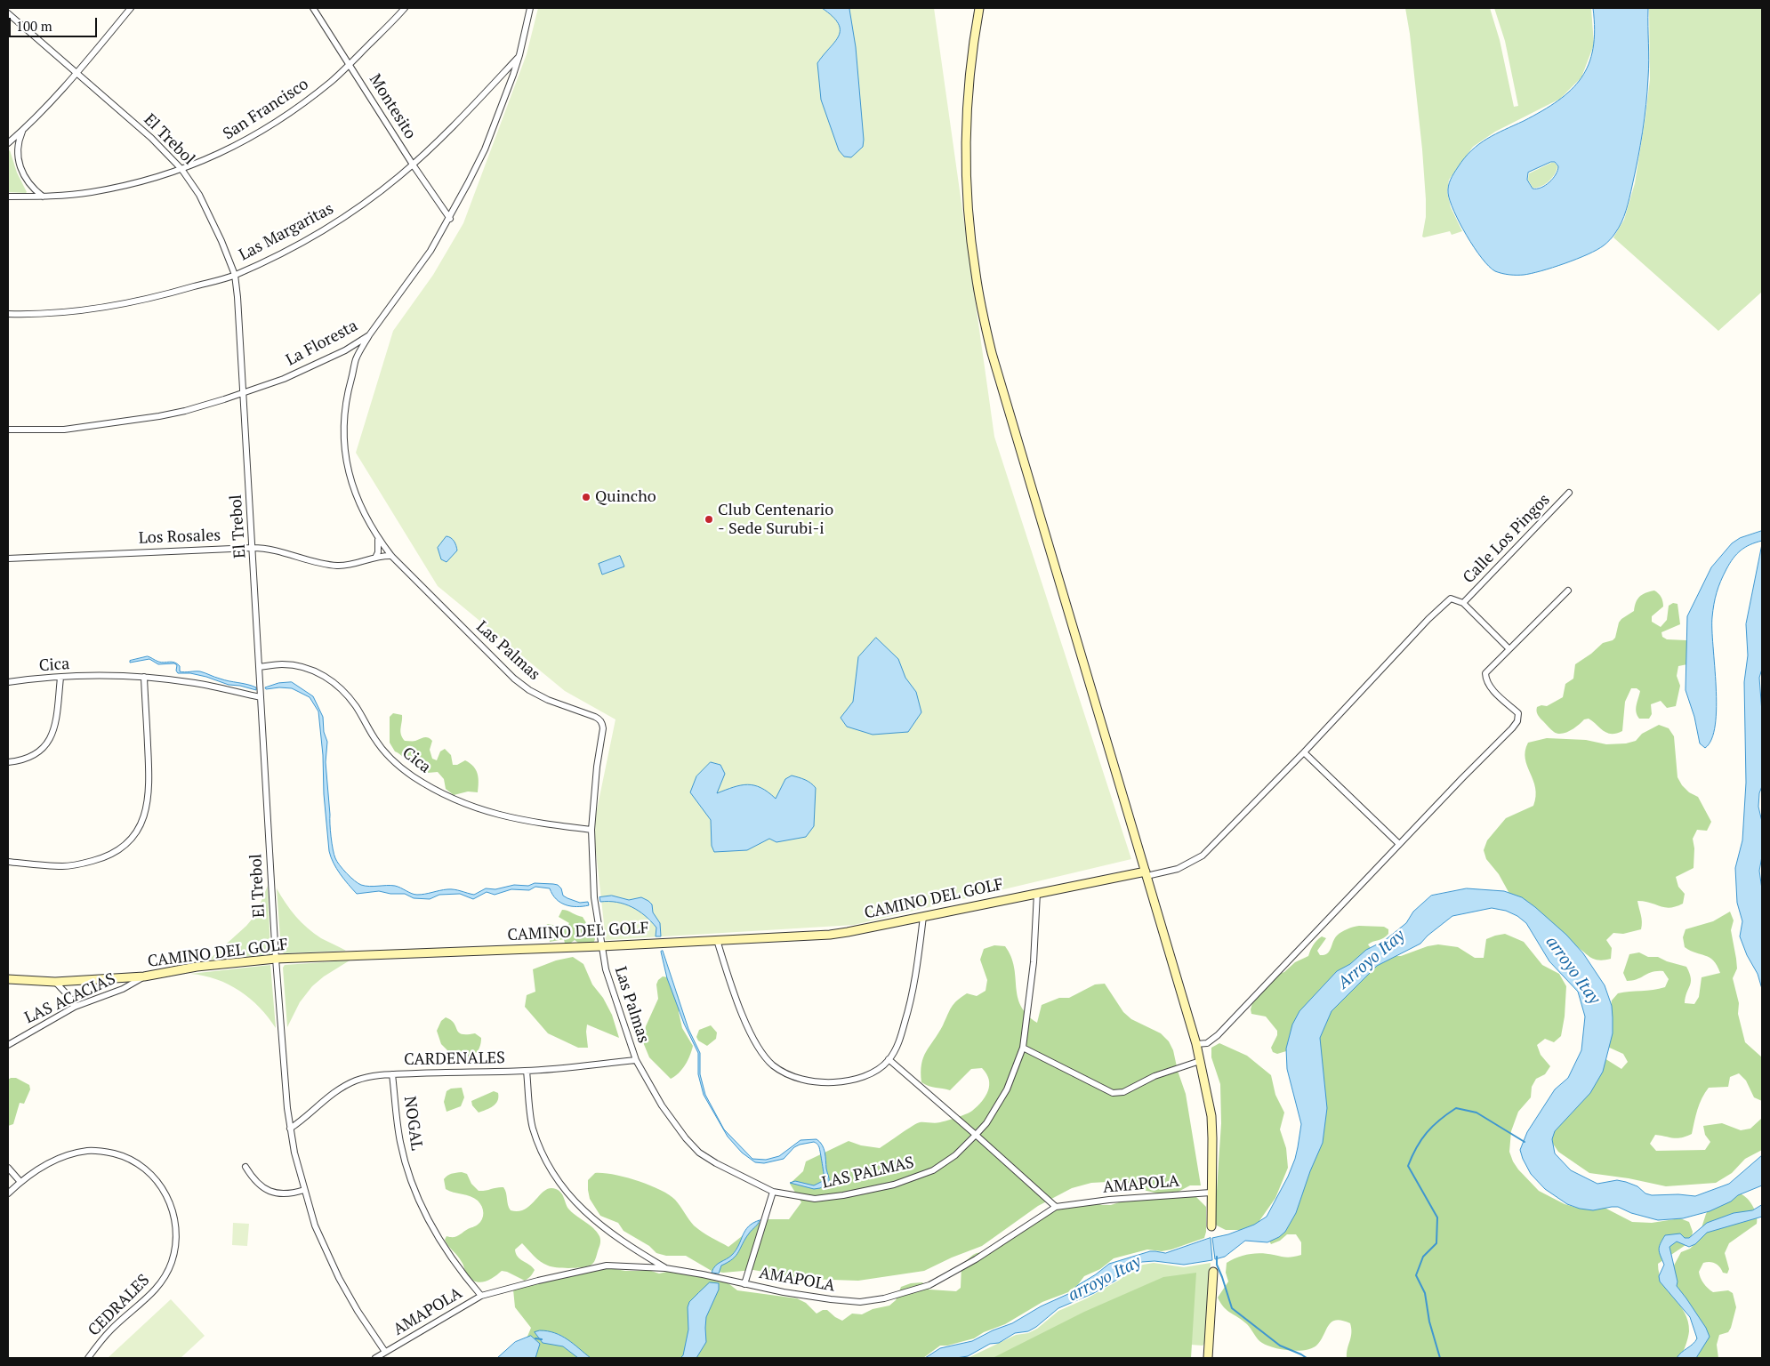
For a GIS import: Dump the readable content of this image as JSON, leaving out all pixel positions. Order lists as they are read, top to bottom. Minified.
{"streets":{"street":["Montesito","San Francisco","El Trebol","Las Margaritas","La Floresta","Los Rosales","Calle Los Pingos","Las Palmas","Cica","CAMINO DEL GOLF","LAS ACACIAS","CARDENALES","NOGAL","LAS PALMAS","AMAPOLA","CEDRALES"]},"crossings":[["Montesito","San Francisco"],["Montesito","Las Margaritas"],["Montesito","La Floresta"],["San Francisco","El Trebol"],["El Trebol","Las Margaritas"],["El Trebol","La Floresta"],["El Trebol","Los Rosales"],["El Trebol","Cica"],["El Trebol","CAMINO DEL GOLF"],["El Trebol","CARDENALES"],["El Trebol","AMAPOLA"],["Las Margaritas","La Floresta"],["La Floresta","Las Palmas"],["Los Rosales","Las Palmas"],["Las Palmas","Cica"],["Las Palmas","CAMINO DEL GOLF"],["Las Palmas","CARDENALES"],["Las Palmas","LAS PALMAS"],["CAMINO DEL GOLF","LAS ACACIAS"],["CAMINO DEL GOLF","LAS PALMAS"],["CARDENALES","NOGAL"],["CARDENALES","LAS PALMAS"],["NOGAL","AMAPOLA"]],"water":["Arroyo Itay","arroyo Itay"],"places":["Quincho","Club Centenario - Sede Surubi-i"],"scale_bar":"100 m"}
